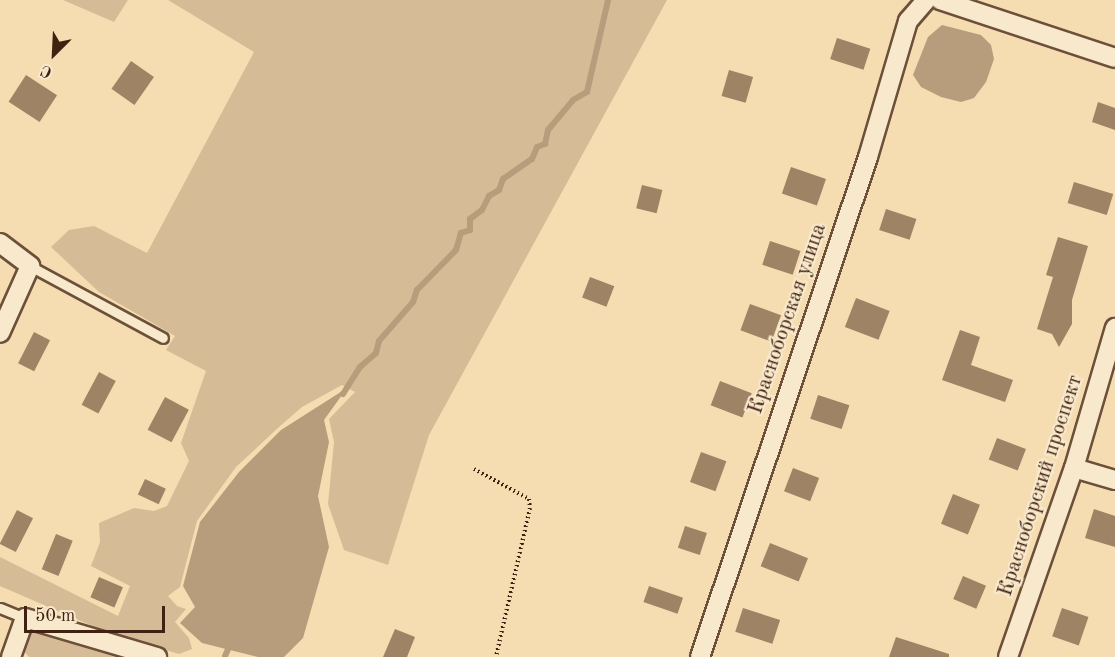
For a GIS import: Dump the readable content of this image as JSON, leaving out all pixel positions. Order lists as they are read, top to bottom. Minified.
{"streets":{"street":["Красноборская улица","Красноборский проспект"]},"scale_bar":"50 m","north":"bottom left"}
